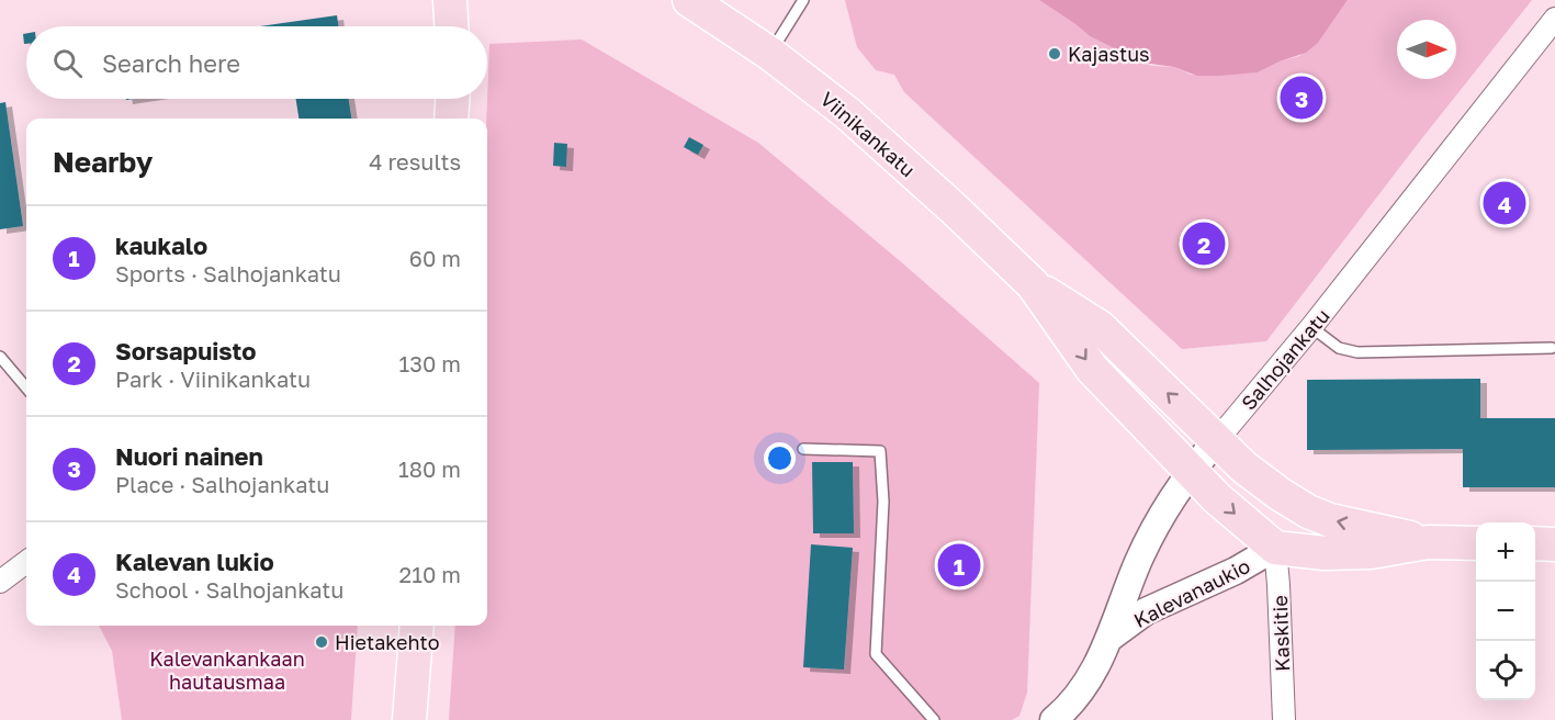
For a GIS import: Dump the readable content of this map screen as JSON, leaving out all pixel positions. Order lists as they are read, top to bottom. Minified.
{"streets":{"main road":["Viinikankatu"],"street":["Salhojankatu","Kalevanaukio","Kaskitie"]},"crossings":[["Viinikankatu","Salhojankatu"],["Viinikankatu","Kalevanaukio"],["Viinikankatu","Kaskitie"],["Salhojankatu","Kalevanaukio"],["Kalevanaukio","Kaskitie"]],"parks":["Kalevankankaan hautausmaa"],"places":["Kajastus","Hietakehto"],"north":"right","page":{"search":"Search here","pins":["3","4","2","1"],"heading":["Nearby","4 results"],"list":[{"mark":"1","name":"kaukalo","note":"Sports · Salhojankatu","value":"60 m"},{"mark":"2","name":"Sorsapuisto","note":"Park · Viinikankatu","value":"130 m"},{"mark":"3","name":"Nuori nainen","note":"Place · Salhojankatu","value":"180 m"},{"mark":"4","name":"Kalevan lukio","note":"School · Salhojankatu","value":"210 m"}],"map_buttons":["+","−"]}}
